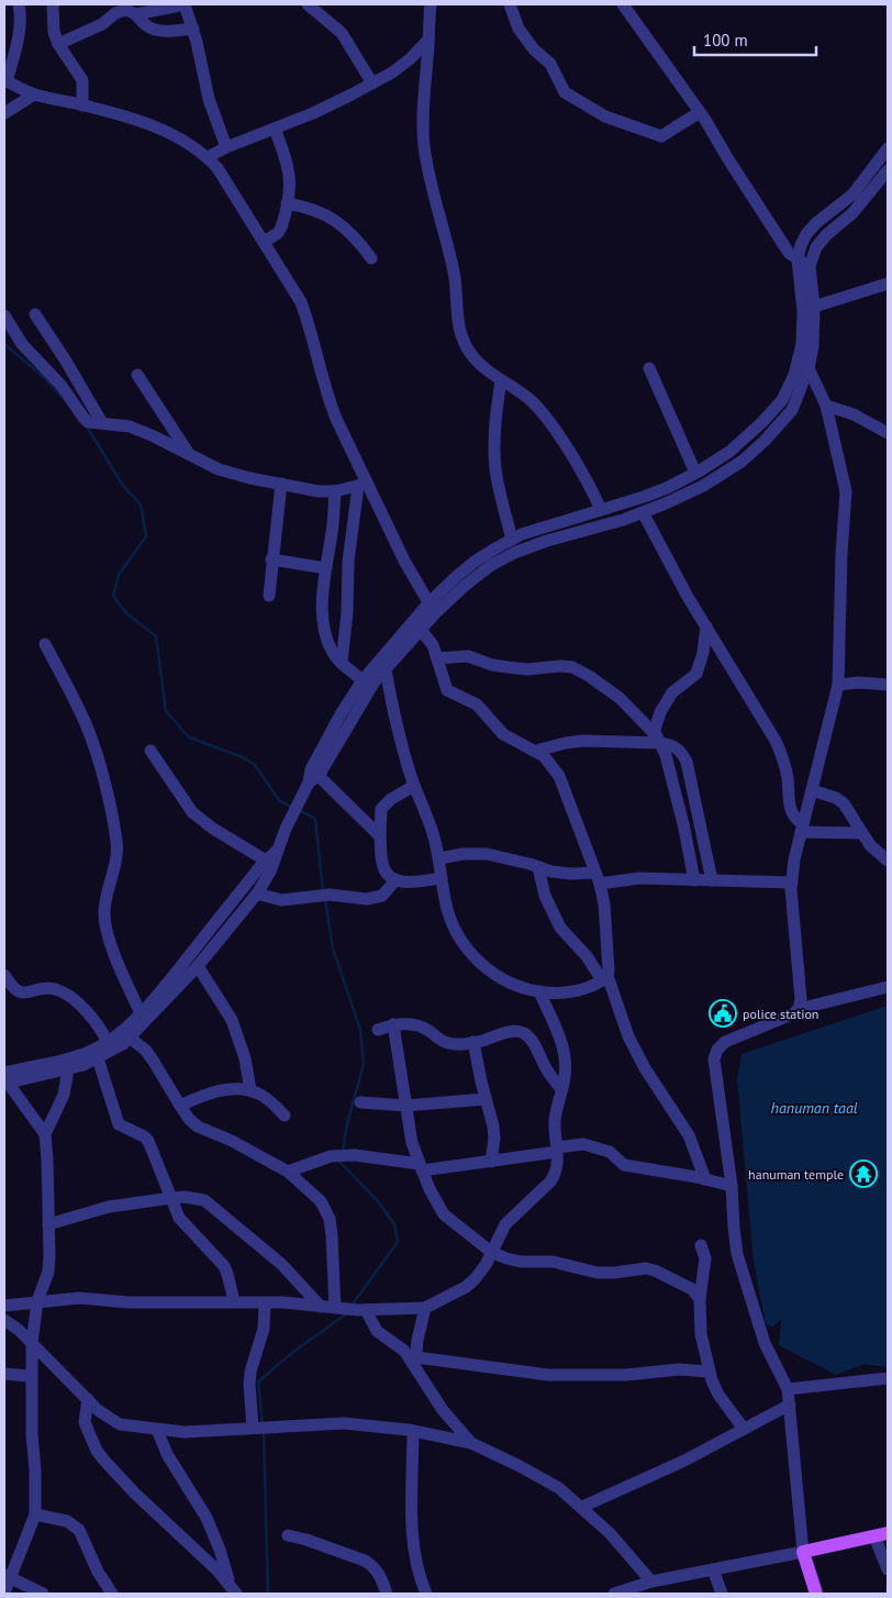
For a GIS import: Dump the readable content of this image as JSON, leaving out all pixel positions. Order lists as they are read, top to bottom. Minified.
{"water":["hanuman taal"],"places":{"public building":["police station"],"temple":["hanuman temple"]},"scale_bar":"100 m"}
